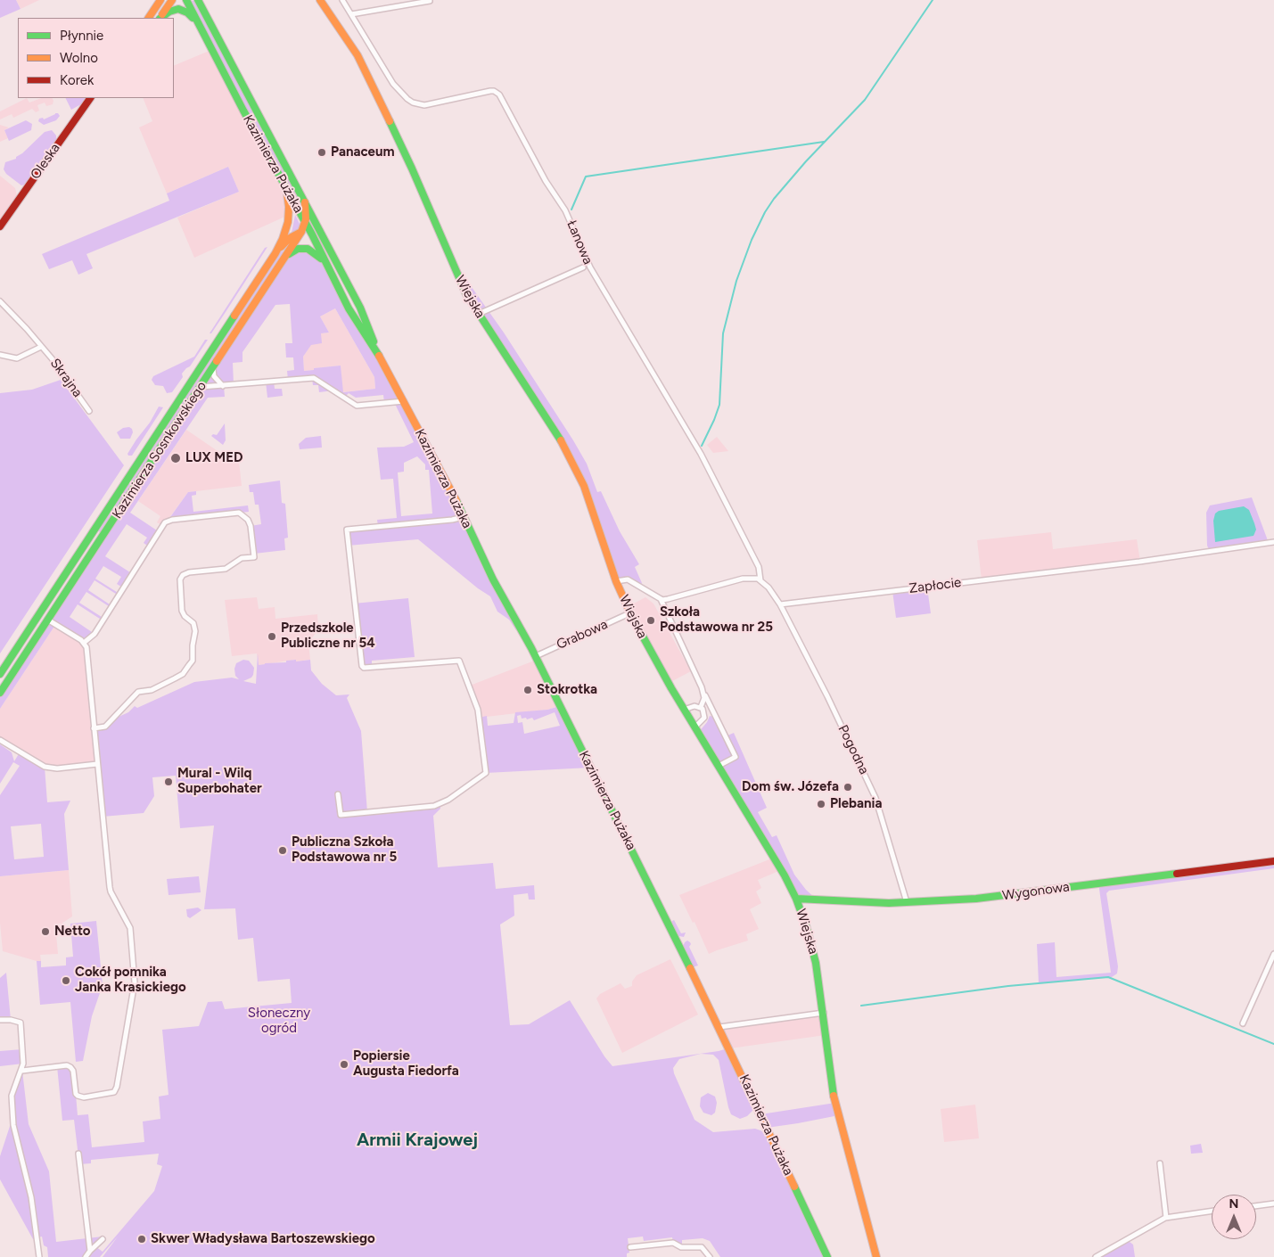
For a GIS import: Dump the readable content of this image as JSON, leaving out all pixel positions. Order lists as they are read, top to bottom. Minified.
{"streets":{"street":["Oleska","Kazimierza Pużaka","Łanowa","Wiejska","Skrajna","Kazimierza Sosnkowskiego","Zapłocie","Grabowa","Pogodna","Wygonowa"]},"crossings":[["Kazimierza Pużaka","Kazimierza Sosnkowskiego"],["Kazimierza Pużaka","Grabowa"],["Wiejska","Grabowa"],["Wiejska","Wygonowa"],["Zapłocie","Pogodna"],["Pogodna","Wygonowa"]],"districts":["Armii Krajowej"],"parks":["Słoneczny ogród"],"places":["Panaceum","LUX MED","Szkoła Podstawowa nr 25","Przedszkole Publiczne nr 54","Stokrotka","Mural - Wilq Superbohater","Dom św. Józefa","Plebania","Publiczna Szkoła Podstawowa nr 5","Netto","Cokół pomnika Janka Krasickiego","Popiersie Augusta Fiedorfa","Skwer Władysława Bartoszewskiego"],"legend":["Płynnie","Wolno","Korek"],"north":"top"}
